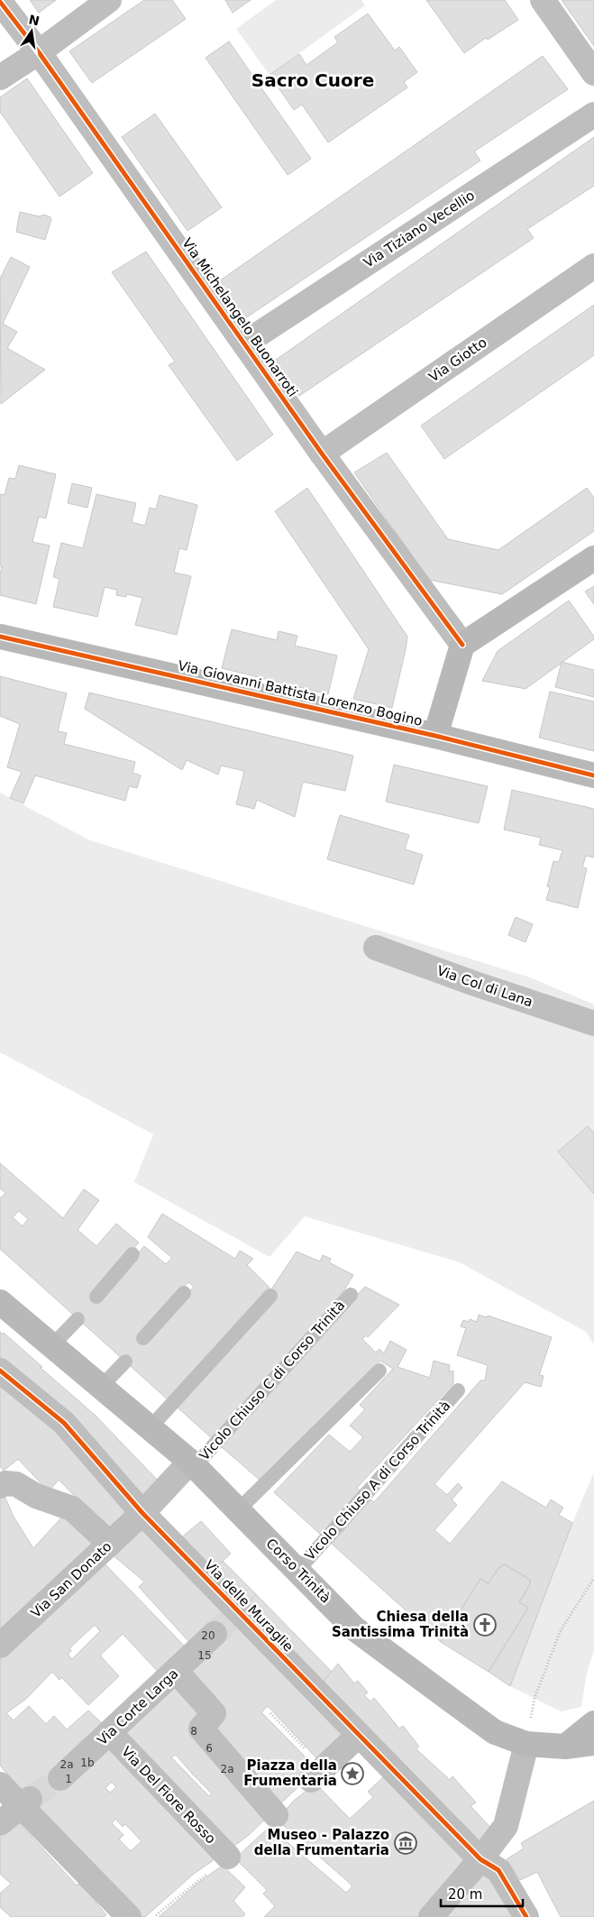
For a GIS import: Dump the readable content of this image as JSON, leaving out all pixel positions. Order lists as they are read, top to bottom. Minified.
{"streets":{"street":["Via Tiziano Vecellio","Via Michelangelo Buonarroti","Via Giotto","Via Giovanni Battista Lorenzo Bogino","Via Col di Lana","Corso Trinità","Via San Donato","Via delle Muraglie","Via Corte Larga","Via Del Fiore Rosso"],"lane":["Vicolo Chiuso C di Corso Trinità","Vicolo Chiuso A di Corso Trinità"]},"crossings":[["Via Tiziano Vecellio","Via Michelangelo Buonarroti"],["Via Michelangelo Buonarroti","Via Giotto"],["Vicolo Chiuso C di Corso Trinità","Corso Trinità"],["Vicolo Chiuso A di Corso Trinità","Corso Trinità"],["Via San Donato","Via delle Muraglie"],["Via Corte Larga","Via Del Fiore Rosso"]],"districts":["Sacro Cuore"],"places":{"church":["Chiesa della Santissima Trinità"],"place":["Piazza della Frumentaria"],"museum":["Museo - Palazzo della Frumentaria"]},"house_numbers":["20","15","8","6","1b","2a","2a","1"],"scale_bar":"20 m","north":"top"}
